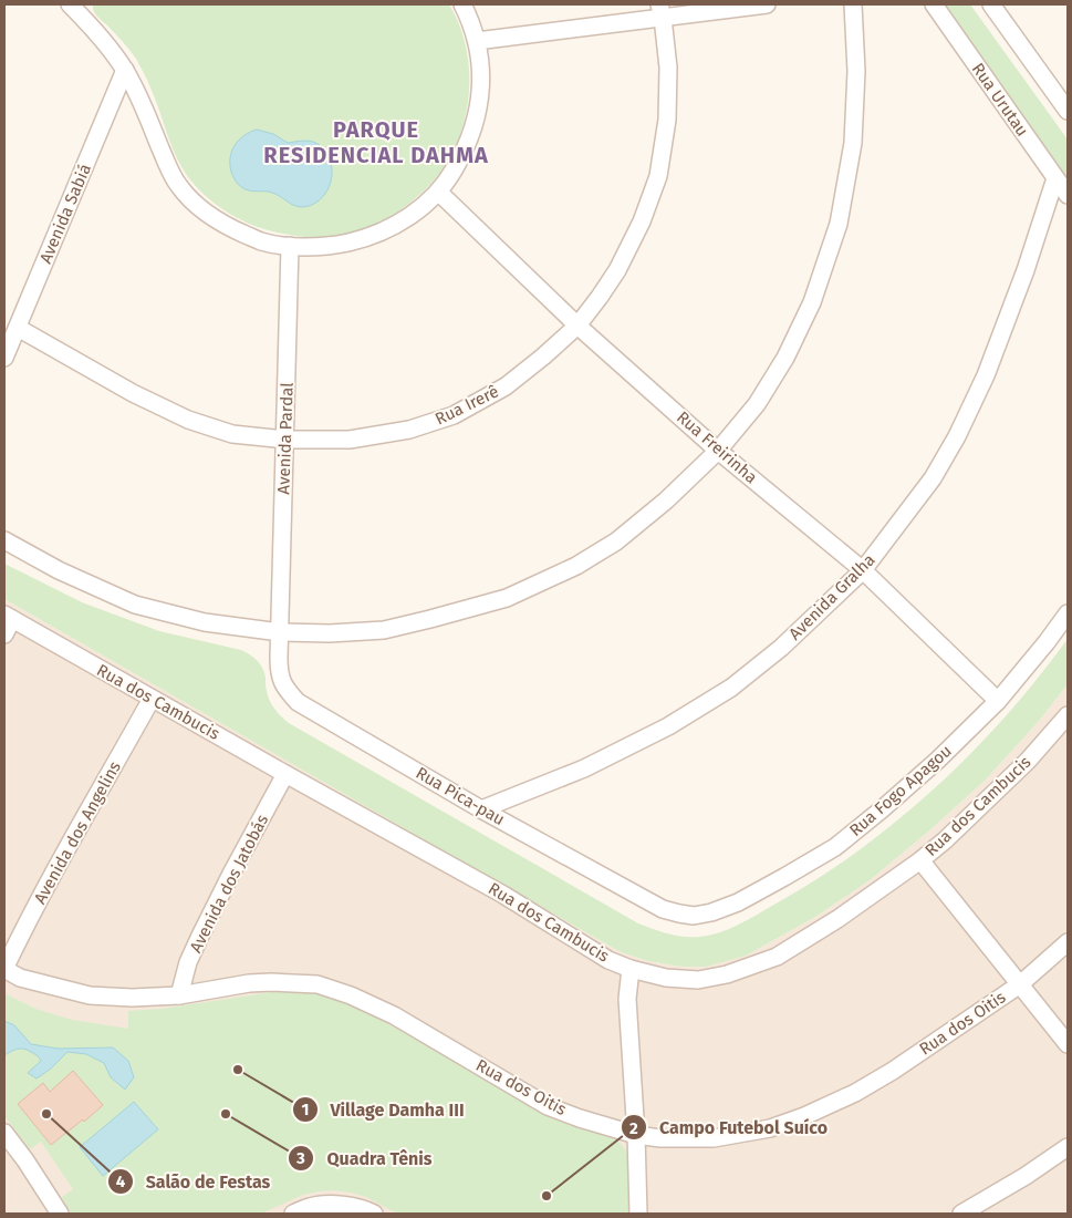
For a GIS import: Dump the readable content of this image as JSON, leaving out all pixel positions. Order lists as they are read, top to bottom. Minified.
{"streets":{"street":["Rua Urutau","Avenida Sabiá","Rua Irerê","Avenida Pardal","Rua Freirinha","Avenida Gralha","Rua dos Cambucis","Rua Fogo Apagou","Rua Pica-pau","Avenida dos Angelins","Avenida dos Jatobás","Rua dos Oitis"]},"crossings":[["Rua Urutau","Avenida Gralha"],["Avenida Sabiá","Rua Irerê"],["Rua Irerê","Avenida Pardal"],["Rua Irerê","Rua Freirinha"],["Avenida Pardal","Rua Pica-pau"],["Rua Freirinha","Avenida Gralha"],["Rua Freirinha","Rua Fogo Apagou"],["Avenida Gralha","Rua Pica-pau"],["Rua dos Cambucis","Avenida dos Angelins"],["Rua dos Cambucis","Avenida dos Jatobás"],["Rua Fogo Apagou","Rua Pica-pau"],["Avenida dos Angelins","Rua dos Oitis"],["Avenida dos Jatobás","Rua dos Oitis"]],"districts":["PARQUE RESIDENCIAL DAHMA"],"places":["Village Damha III","Salão de Festas","Quadra Tênis","Campo Futebol Suíco"]}
